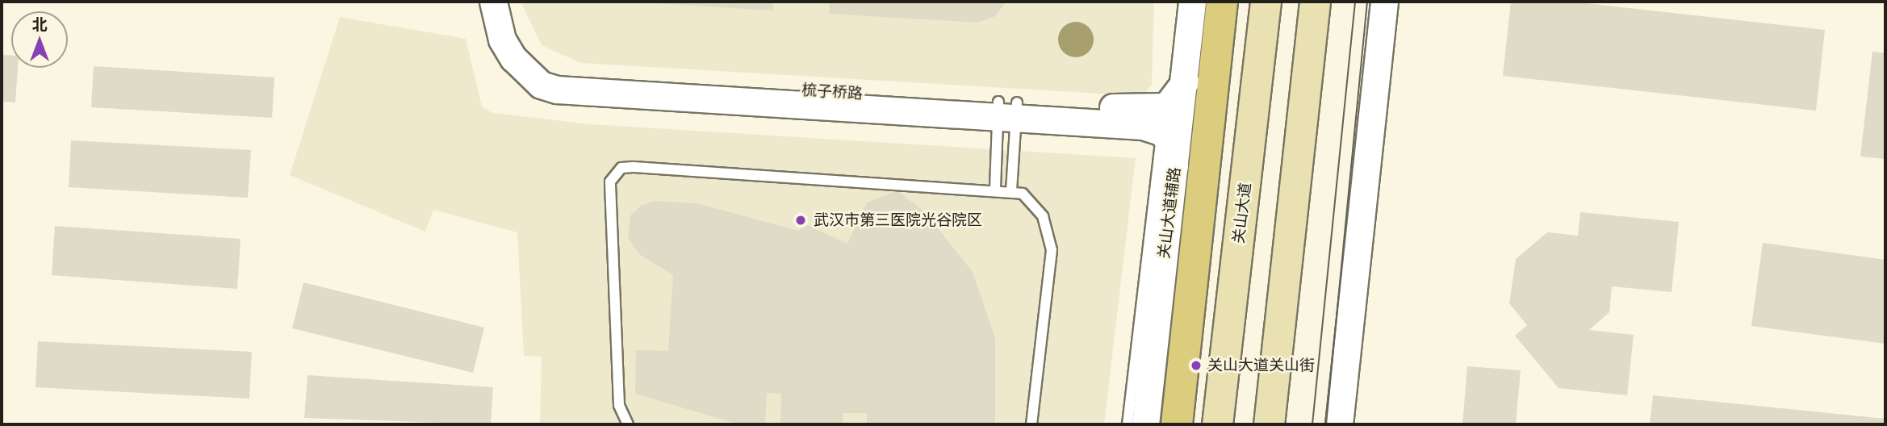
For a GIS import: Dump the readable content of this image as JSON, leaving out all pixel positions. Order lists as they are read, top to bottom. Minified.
{"streets":{"main road":["关山大道"],"street":["梳子桥路","关山大道辅路"]},"places":["武汉市第三医院光谷院区","关山大道关山街"],"north":"top"}
